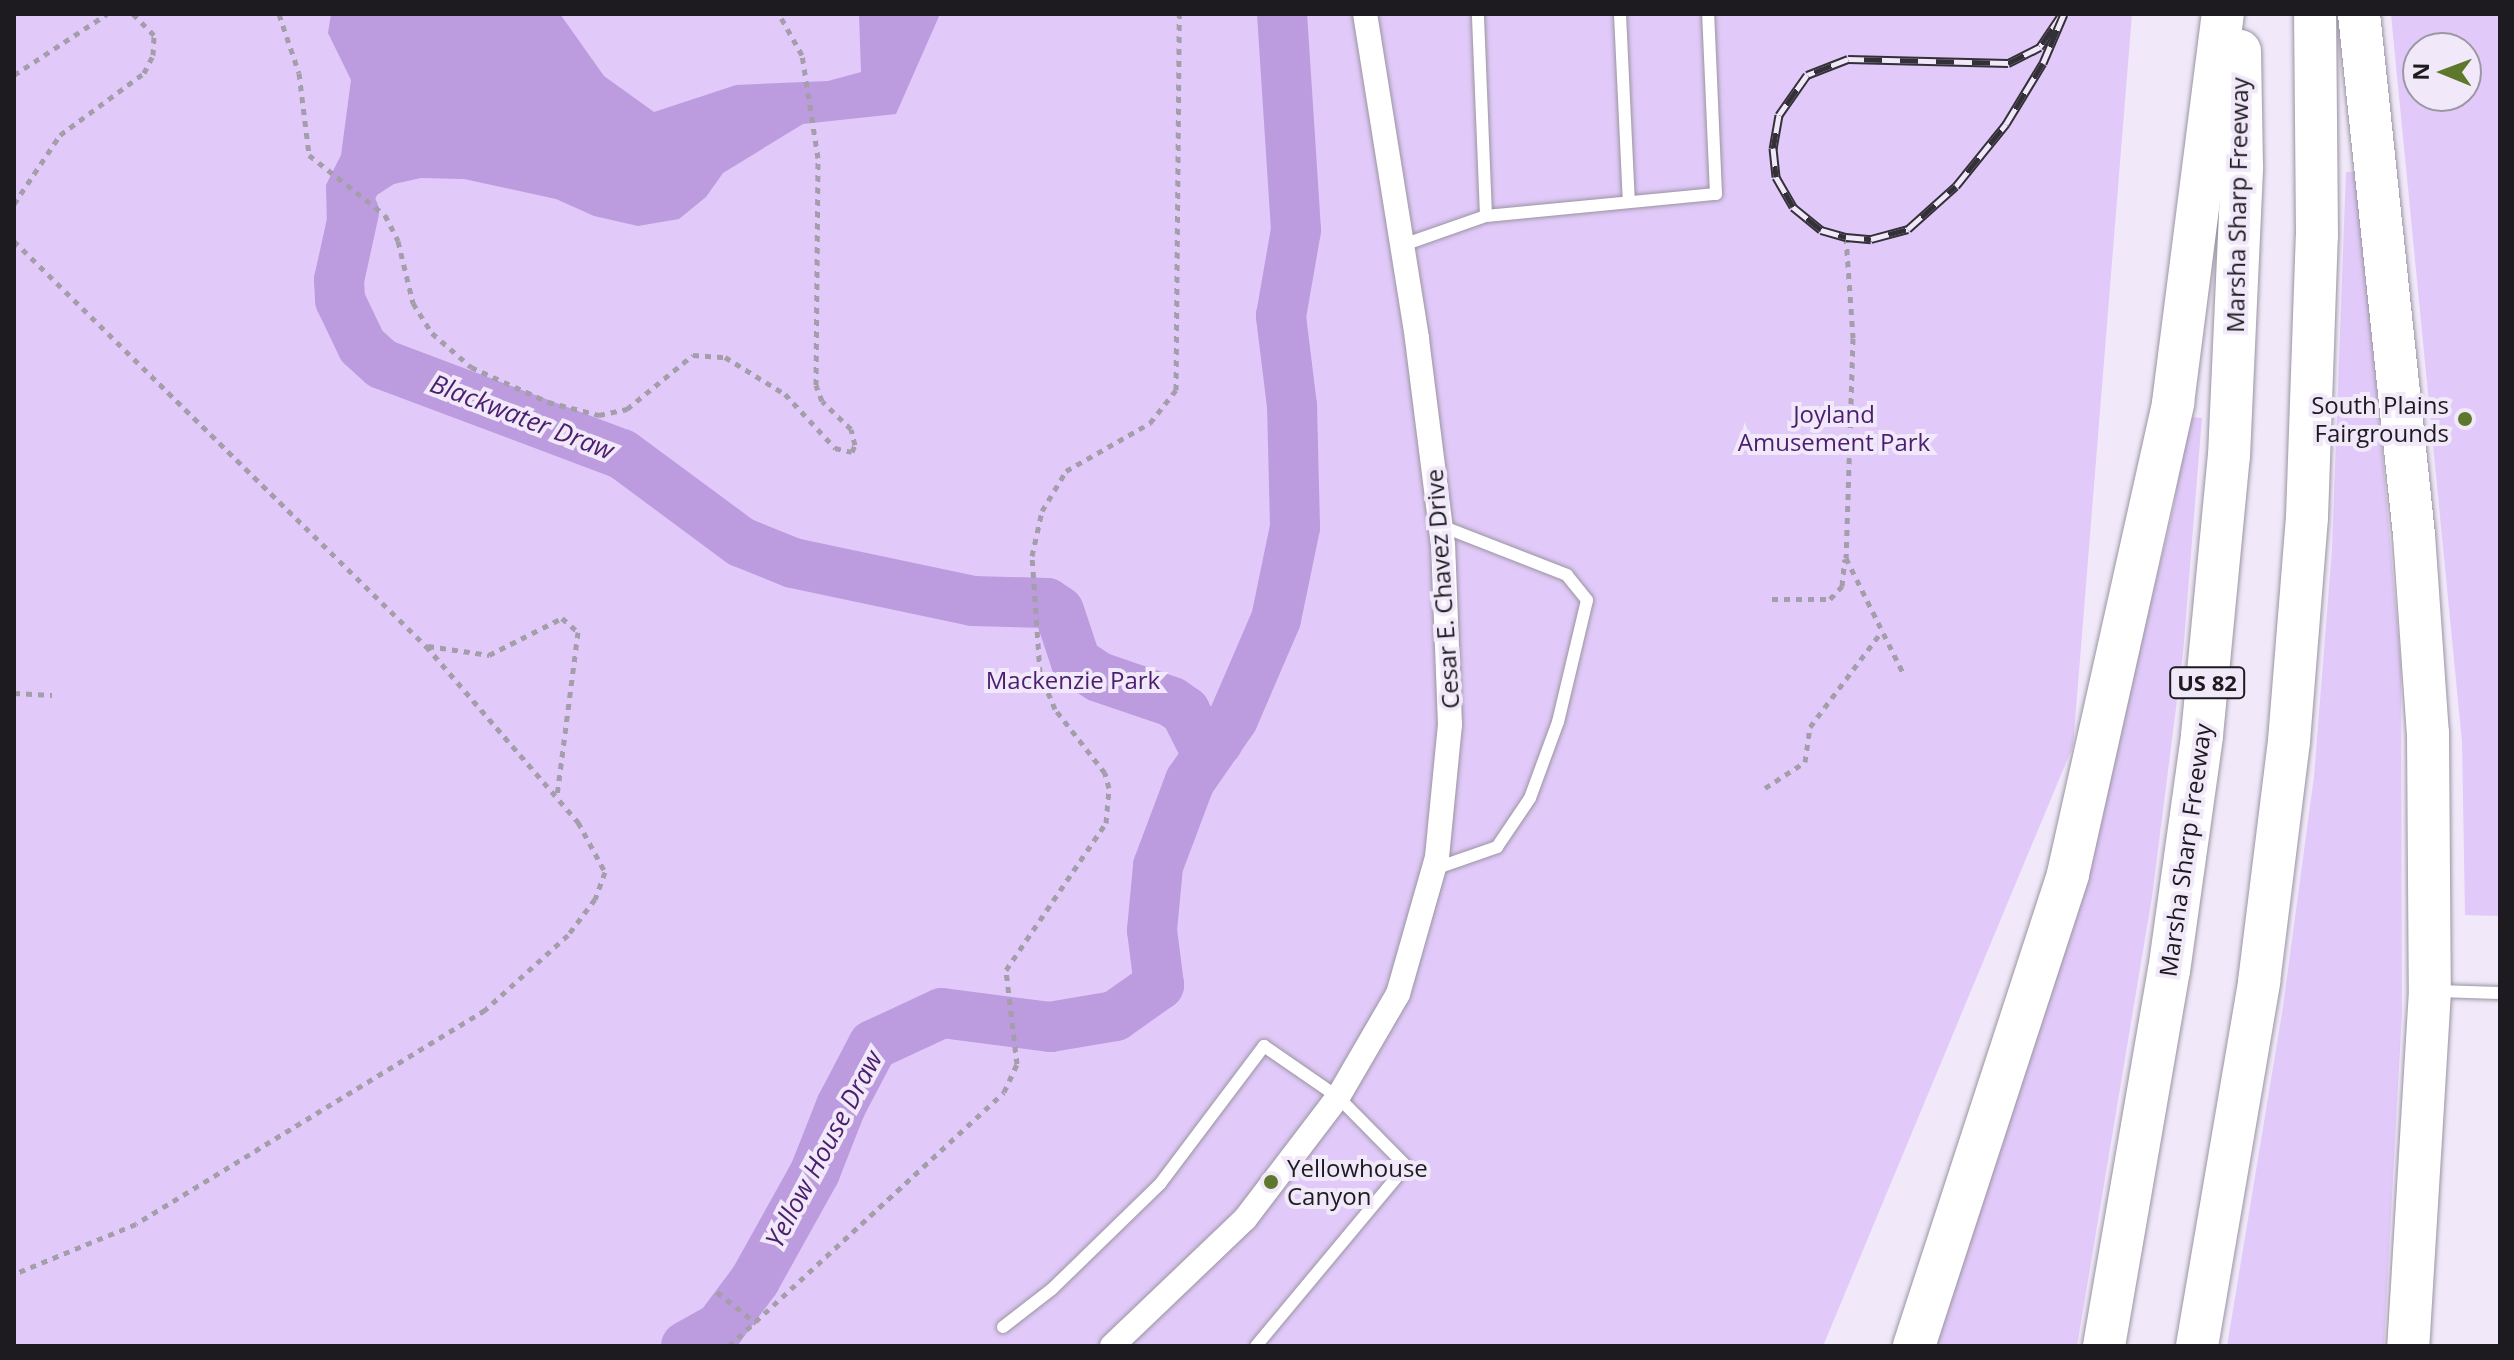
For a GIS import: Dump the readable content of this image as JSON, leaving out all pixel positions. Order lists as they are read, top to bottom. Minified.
{"streets":{"highway":["Marsha Sharp Freeway","US 82"],"street":["Cesar E. Chavez Drive"]},"water":["Blackwater Draw","Yellow House Draw"],"parks":["Joyland Amusement Park","Mackenzie Park"],"places":["South Plains Fairgrounds","Yellowhouse Canyon"],"north":"left"}
